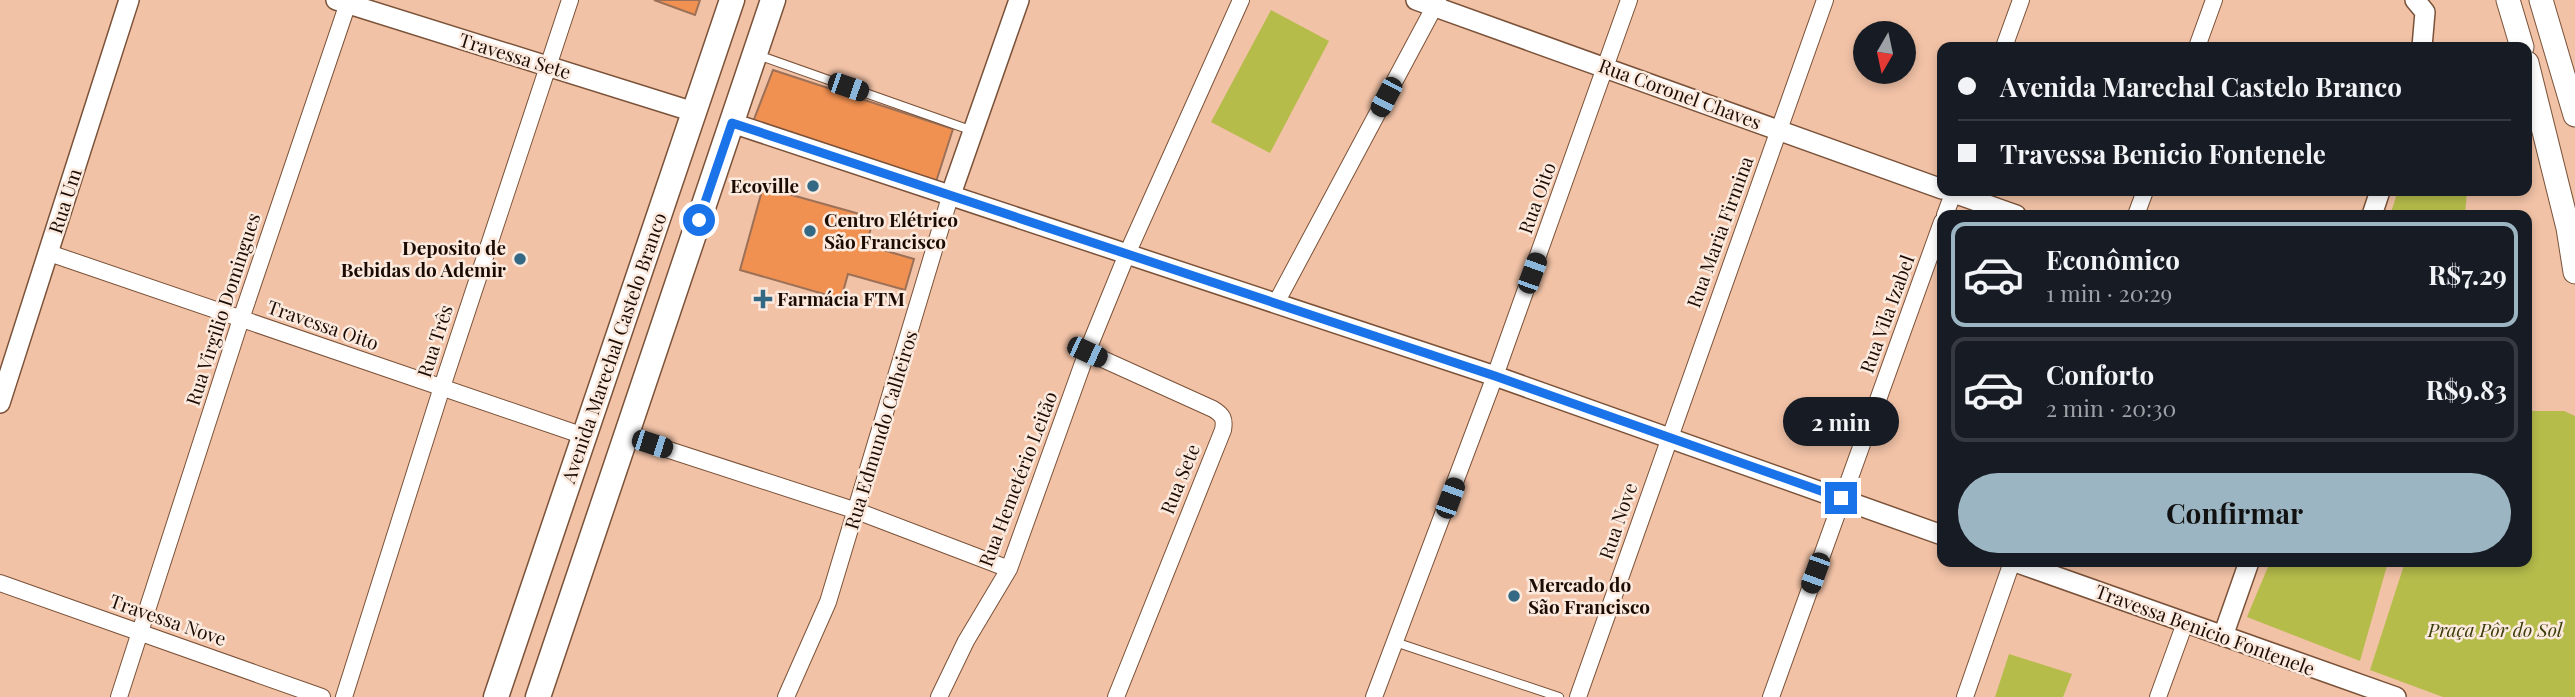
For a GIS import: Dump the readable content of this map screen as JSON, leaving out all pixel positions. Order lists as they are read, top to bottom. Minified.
{"streets":{"main road":["Avenida Marechal Castelo Branco"],"street":["Travessa Sete","Rua Coronel Chaves","Rua Oito","Rua Um","Rua Maria Firmina","Rua Virgilio Domingues","Rua Vila Izabel","Travessa Oito","Rua Três","Rua Edmundo Calheiros","Rua Hemetério Leitão","Rua Sete","Rua Nove","Travessa Nove","Travessa Benicio Fontenele"]},"crossings":[["Travessa Sete","Rua Virgilio Domingues"],["Travessa Sete","Rua Três"],["Travessa Sete","Avenida Marechal Castelo Branco"],["Rua Coronel Chaves","Rua Oito"],["Rua Coronel Chaves","Rua Maria Firmina"],["Rua Um","Travessa Oito"],["Rua Maria Firmina","Rua Nove"],["Rua Virgilio Domingues","Travessa Oito"],["Rua Virgilio Domingues","Travessa Nove"],["Travessa Oito","Rua Três"],["Travessa Oito","Avenida Marechal Castelo Branco"],["Rua Hemetério Leitão","Rua Sete"]],"parks":["Praça Pôr do Sol"],"places":{"other":["Ecoville","Centro Elétrico São Francisco","Deposito de Bebidas do Ademir","Mercado do São Francisco"],"health":["Farmácia FTM"]},"north":"bottom","page":{"banner":["Avenida Marechal Castelo Branco","Travessa Benicio Fontenele"],"list":[{"name":"Econômico","note":"1 min · 20:29","value":"R$7.29"},{"name":"Conforto","note":"2 min · 20:30","value":"R$9.83"}],"bubble":"2 min","buttons":"Confirmar"}}
